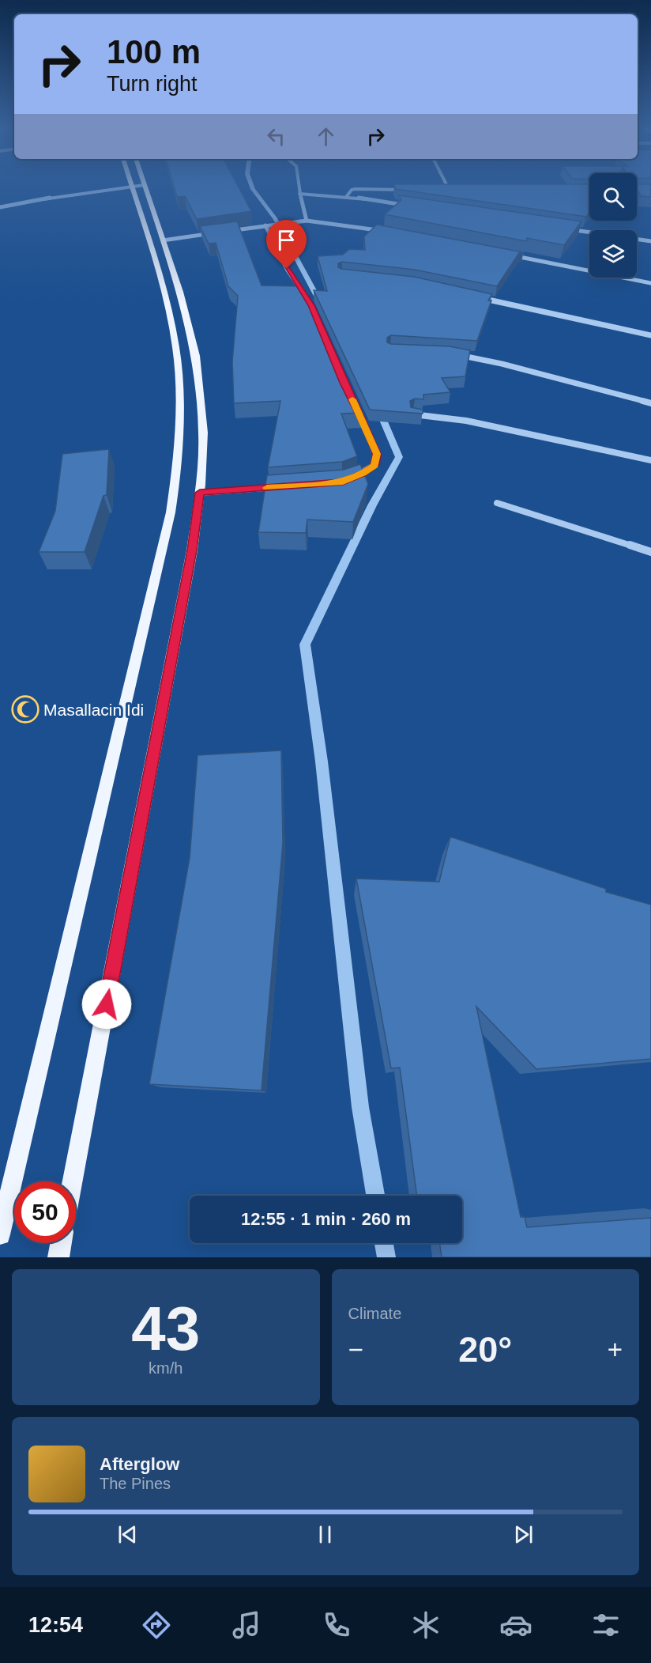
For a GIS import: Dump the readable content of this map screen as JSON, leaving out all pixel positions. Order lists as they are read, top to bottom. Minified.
{"places":{"mosque":["Masallacin Idi"]},"page":{"turn":["100 m","Turn right"],"limit":"50","trip":"12:55 · 1 min · 260 m","tile":[["43","km/h"],"Climate"],"heat":["−","20°","+"],"song":["Afterglow","The Pines"],"tabs":"12:54"}}
